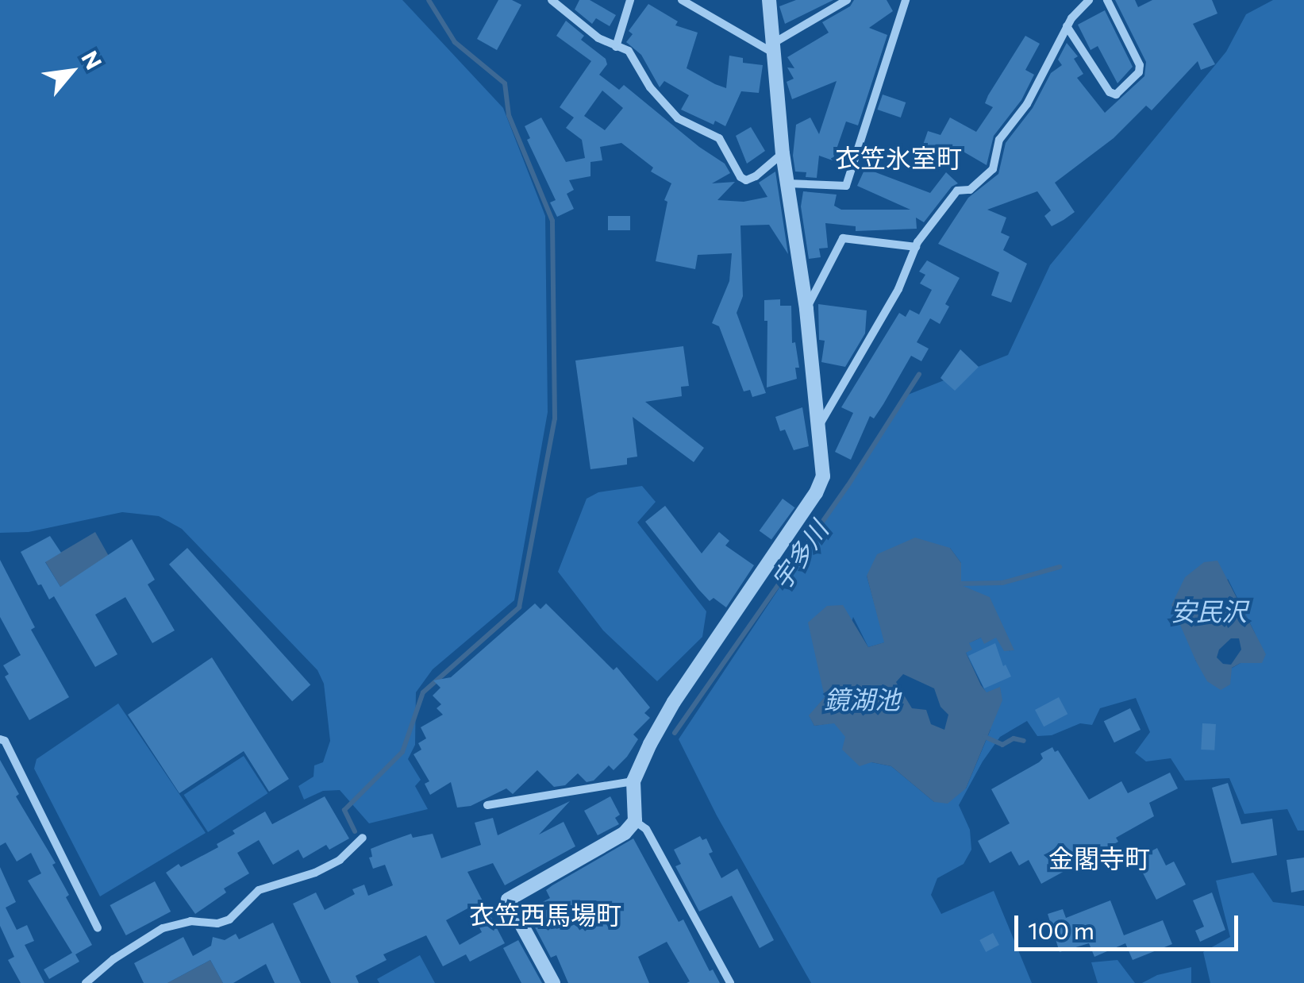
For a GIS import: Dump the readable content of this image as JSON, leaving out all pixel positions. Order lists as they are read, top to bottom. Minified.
{"districts":["衣笠氷室町","金閣寺町","衣笠西馬場町"],"water":["宇多川","安民沢","鏡湖池"],"scale_bar":"100 m","north":"top right"}
